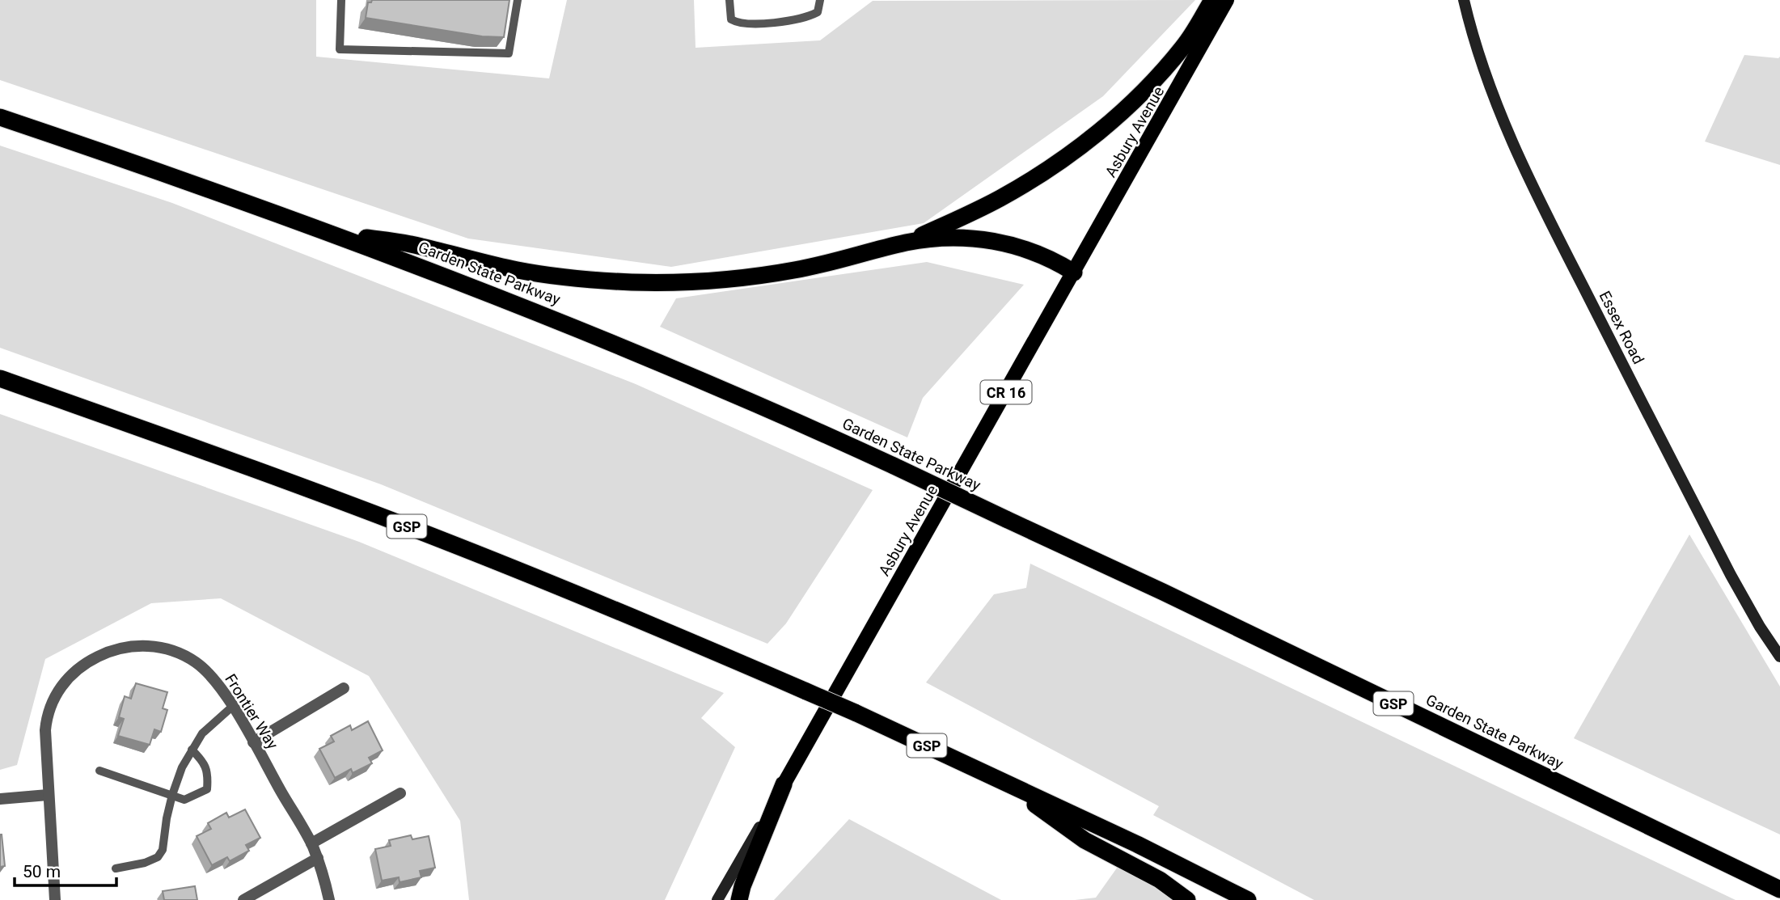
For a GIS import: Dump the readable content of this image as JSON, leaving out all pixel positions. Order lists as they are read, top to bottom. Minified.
{"streets":{"highway":["Garden State Parkway","GSP"],"main road":["Asbury Avenue","CR 16"],"street":["Essex Road","Frontier Way"]},"scale_bar":"50 m"}
